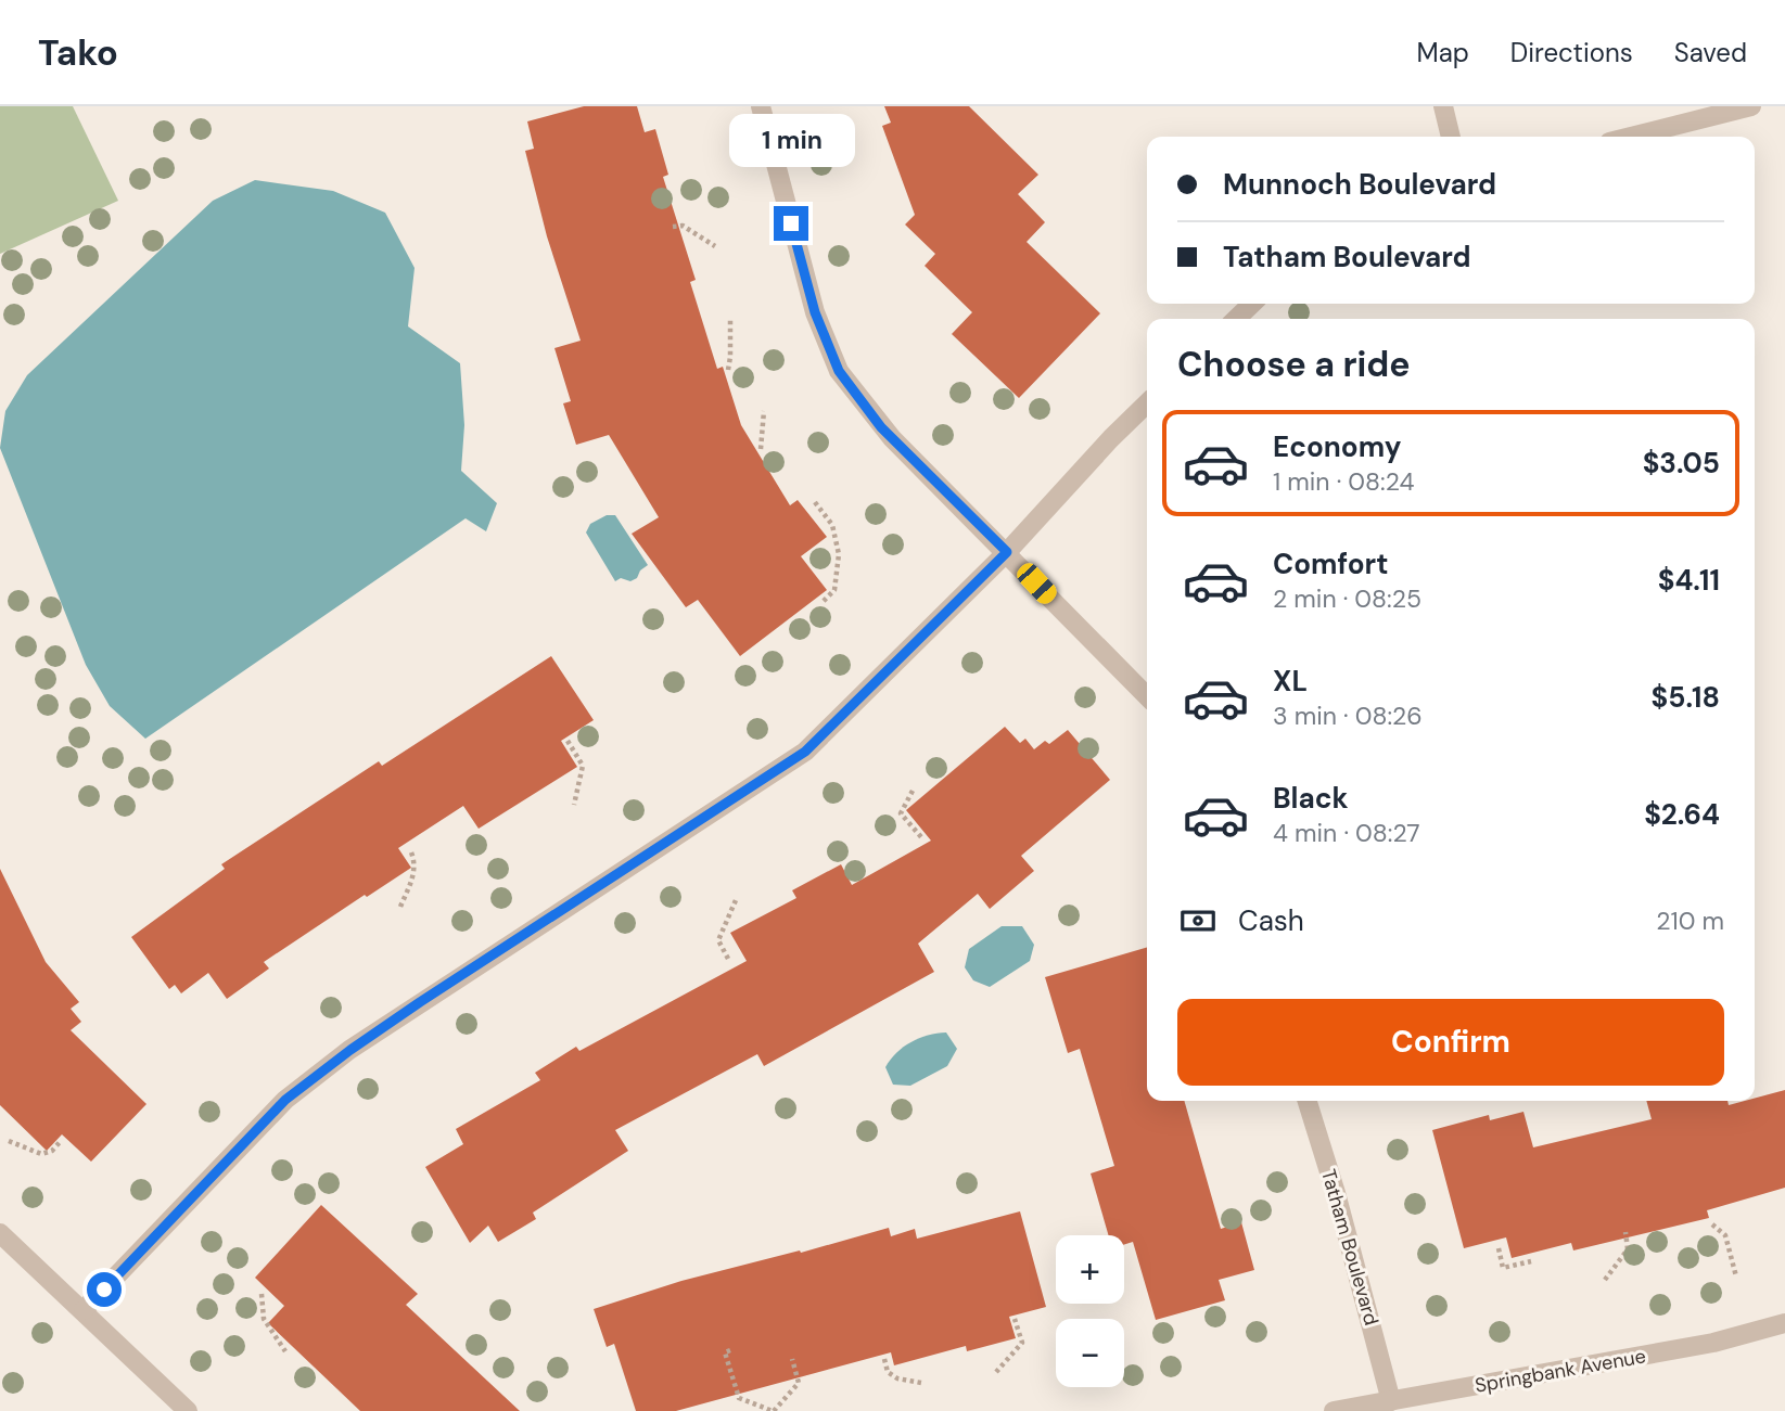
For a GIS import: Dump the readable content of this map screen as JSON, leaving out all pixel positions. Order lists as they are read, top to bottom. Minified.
{"streets":{"street":["Tatham Boulevard","Springbank Avenue"]},"crossings":[["Tatham Boulevard","Springbank Avenue"]],"page":{"header":"Tako","nav":["Map","Directions","Saved"],"bubble":"1 min","banner":["Munnoch Boulevard","Tatham Boulevard"],"heading":"Choose a ride","list":[{"name":"Economy","note":"1 min · 08:24","value":"$3.05"},{"name":"Comfort","note":"2 min · 08:25","value":"$4.11"},{"name":"XL","note":"3 min · 08:26","value":"$5.18"},{"name":"Black","note":"4 min · 08:27","value":"$2.64"}],"pay":["Cash","210 m"],"buttons":"Confirm","map_buttons":["+","−"]}}
